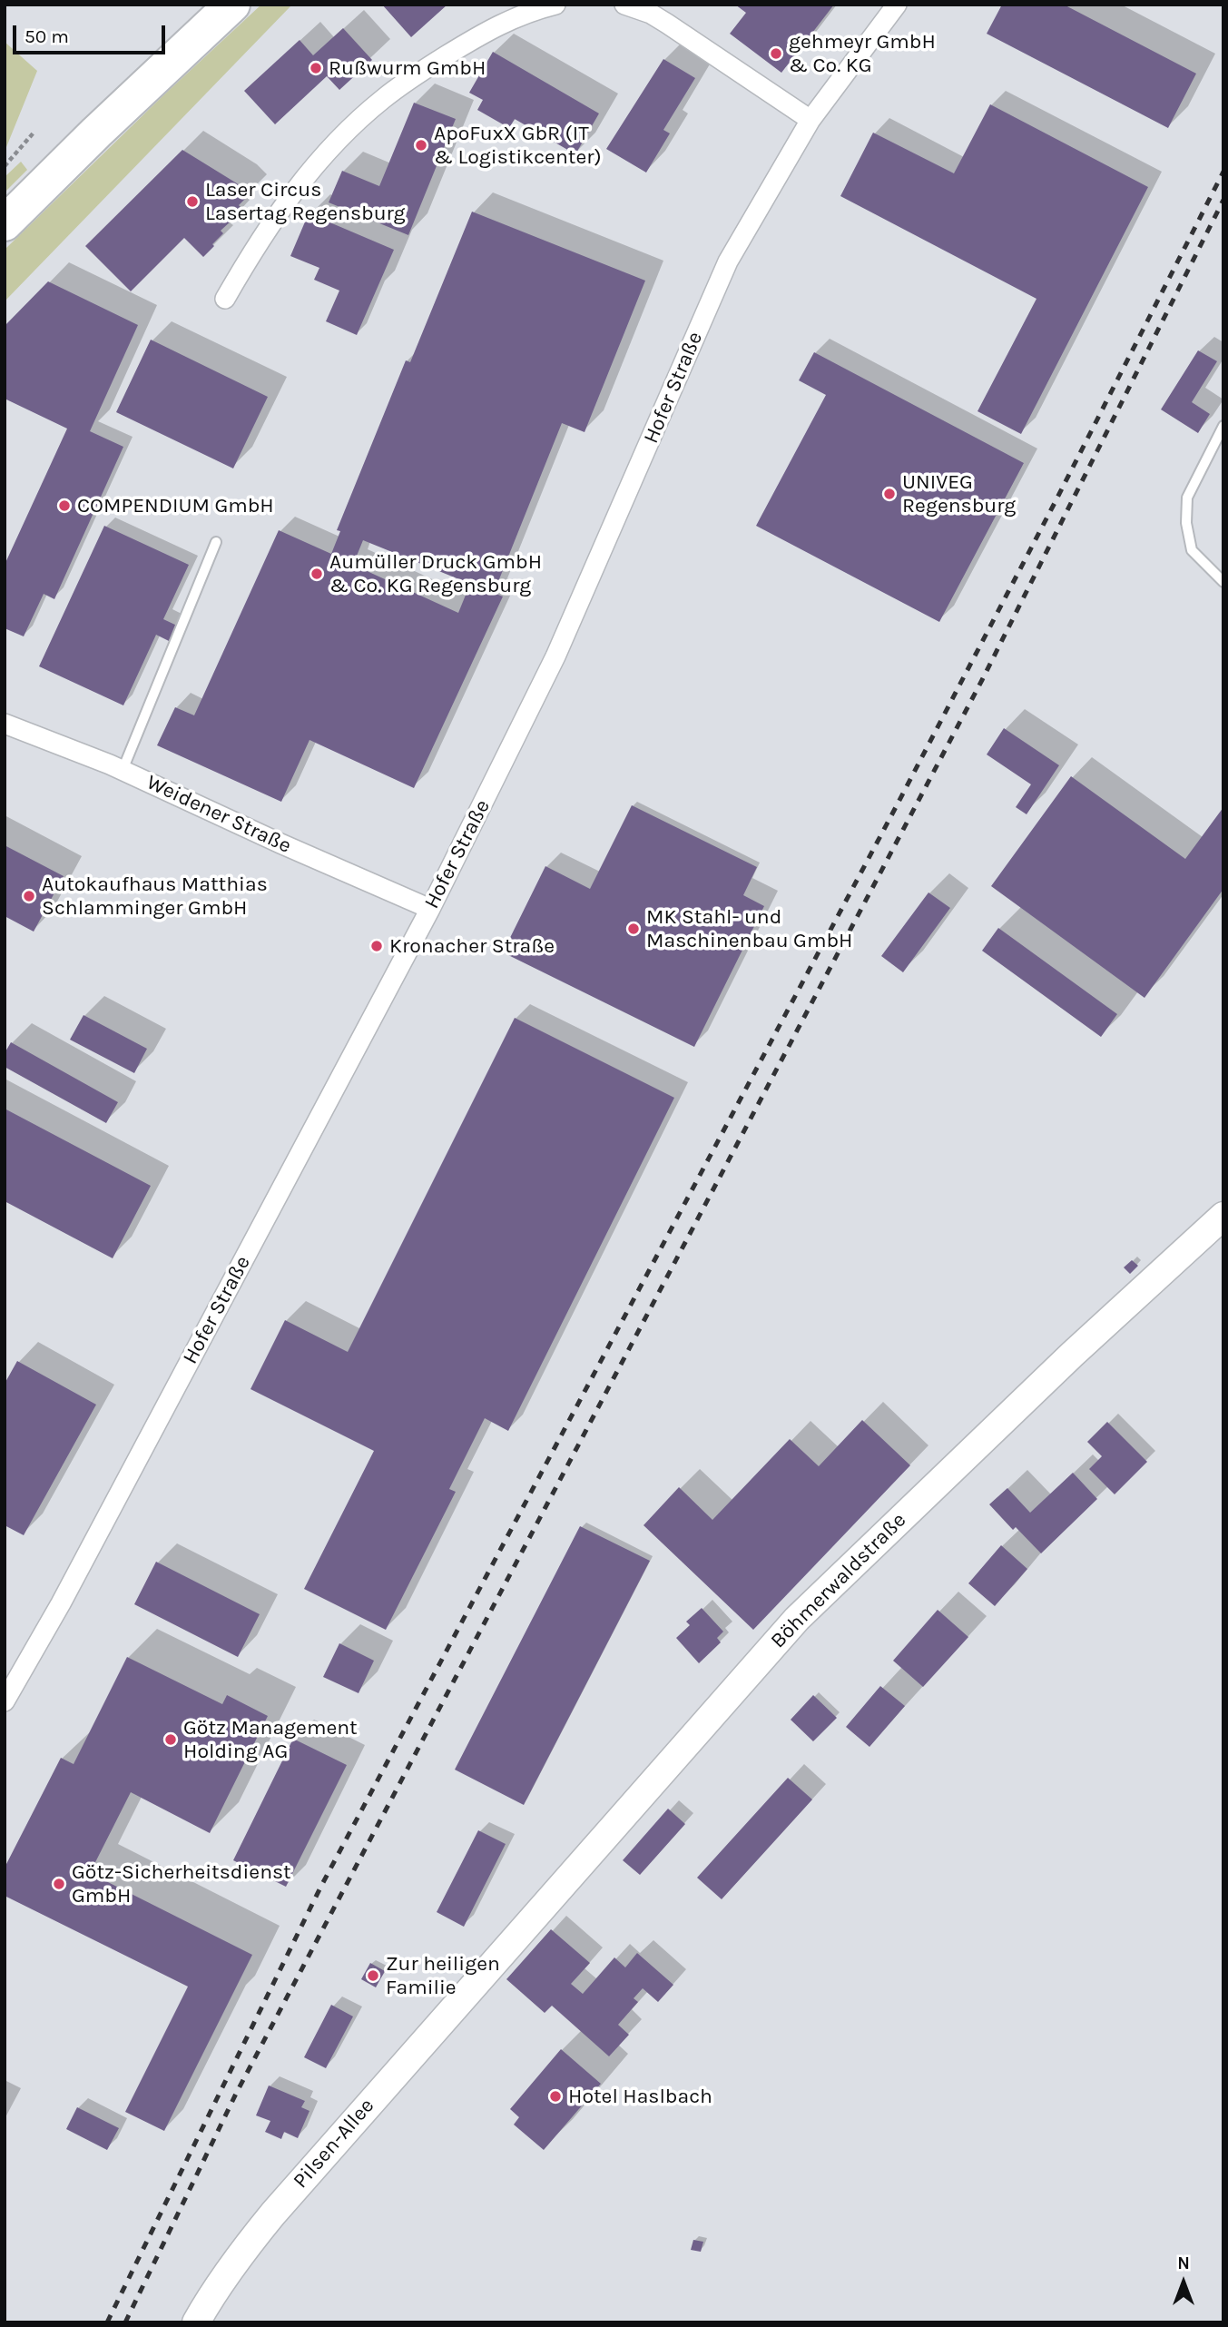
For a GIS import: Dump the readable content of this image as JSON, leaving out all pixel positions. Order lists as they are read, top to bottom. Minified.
{"streets":{"street":["Hofer Straße","Weidener Straße","Böhmerwaldstraße","Pilsen-Allee"]},"crossings":[["Hofer Straße","Weidener Straße"],["Böhmerwaldstraße","Pilsen-Allee"]],"places":["gehmeyr GmbH & Co. KG","Rußwurm GmbH","ApoFuxX GbR (IT & Logistikcenter)","Laser Circus Lasertag Regensburg","UNIVEG Regensburg","COMPENDIUM GmbH","Aumüller Druck GmbH & Co. KG Regensburg","Autokaufhaus Matthias Schlamminger GmbH","MK Stahl- und Maschinenbau GmbH","Kronacher Straße","Götz Management Holding AG","Götz-Sicherheitsdienst GmbH","Zur heiligen Familie","Hotel Haslbach"],"scale_bar":"50 m","north":"top"}
